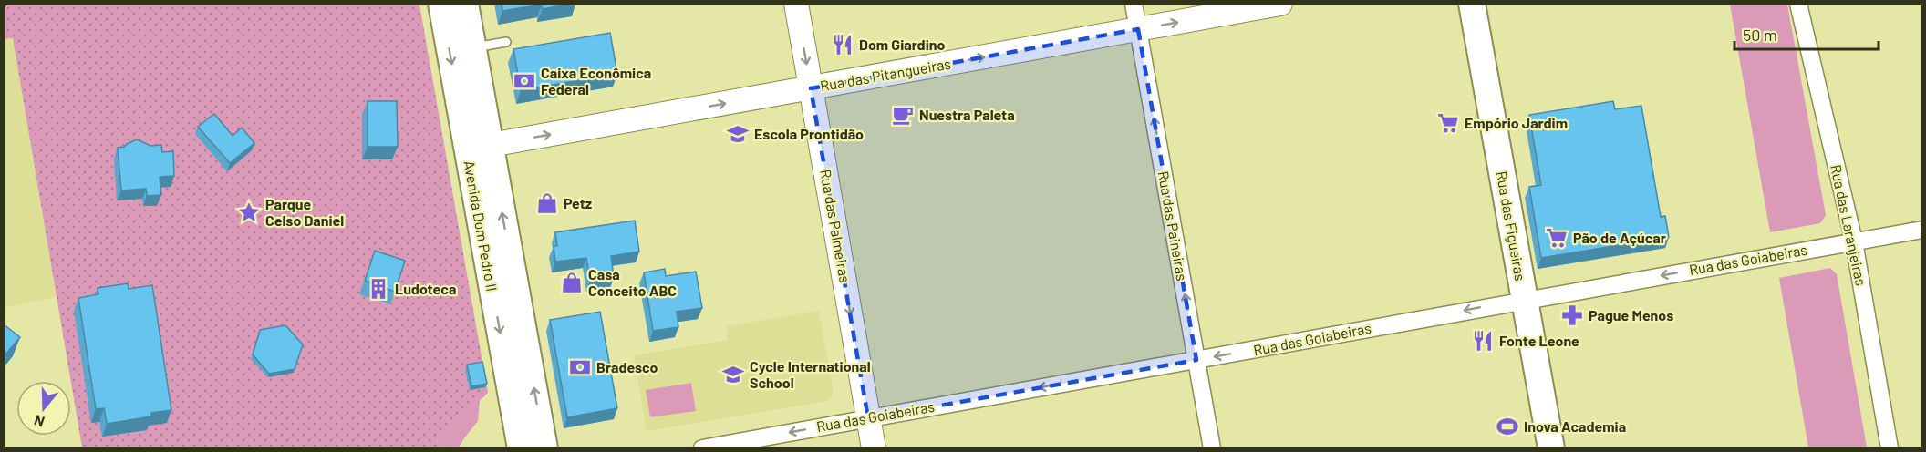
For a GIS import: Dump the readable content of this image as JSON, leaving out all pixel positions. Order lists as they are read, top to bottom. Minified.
{"streets":{"main road":["Avenida Dom Pedro II","Rua das Figueiras"],"street":["Rua das Pitangueiras","Rua das Laranjeiras","Rua das Palmeiras","Rua das Paineiras","Rua das Goiabeiras"]},"crossings":[["Rua das Pitangueiras","Avenida Dom Pedro II"],["Rua das Pitangueiras","Rua das Palmeiras"],["Rua das Pitangueiras","Rua das Paineiras"],["Rua das Laranjeiras","Rua das Goiabeiras"],["Rua das Palmeiras","Rua das Goiabeiras"],["Rua das Paineiras","Rua das Goiabeiras"],["Rua das Figueiras","Rua das Goiabeiras"]],"one_way":["Rua das Pitangueiras","Rua das Palmeiras","Rua das Paineiras","Rua das Goiabeiras"],"places":{"restaurant":["Dom Giardino","Fonte Leone"],"bank":["Caixa Econômica Federal","Bradesco"],"cafe":["Nuestra Paleta"],"supermarket":["Empório Jardim","Pão de Açúcar"],"school or university":["Escola Prontidão","Cycle International School"],"shop":["Petz","Casa Conceito ABC"],"place":["Parque Celso Daniel"],"building":["Ludoteca"],"pharmacy":["Pague Menos"],"sports":["Inova Academia"]},"scale_bar":"50 m","north":"bottom"}
